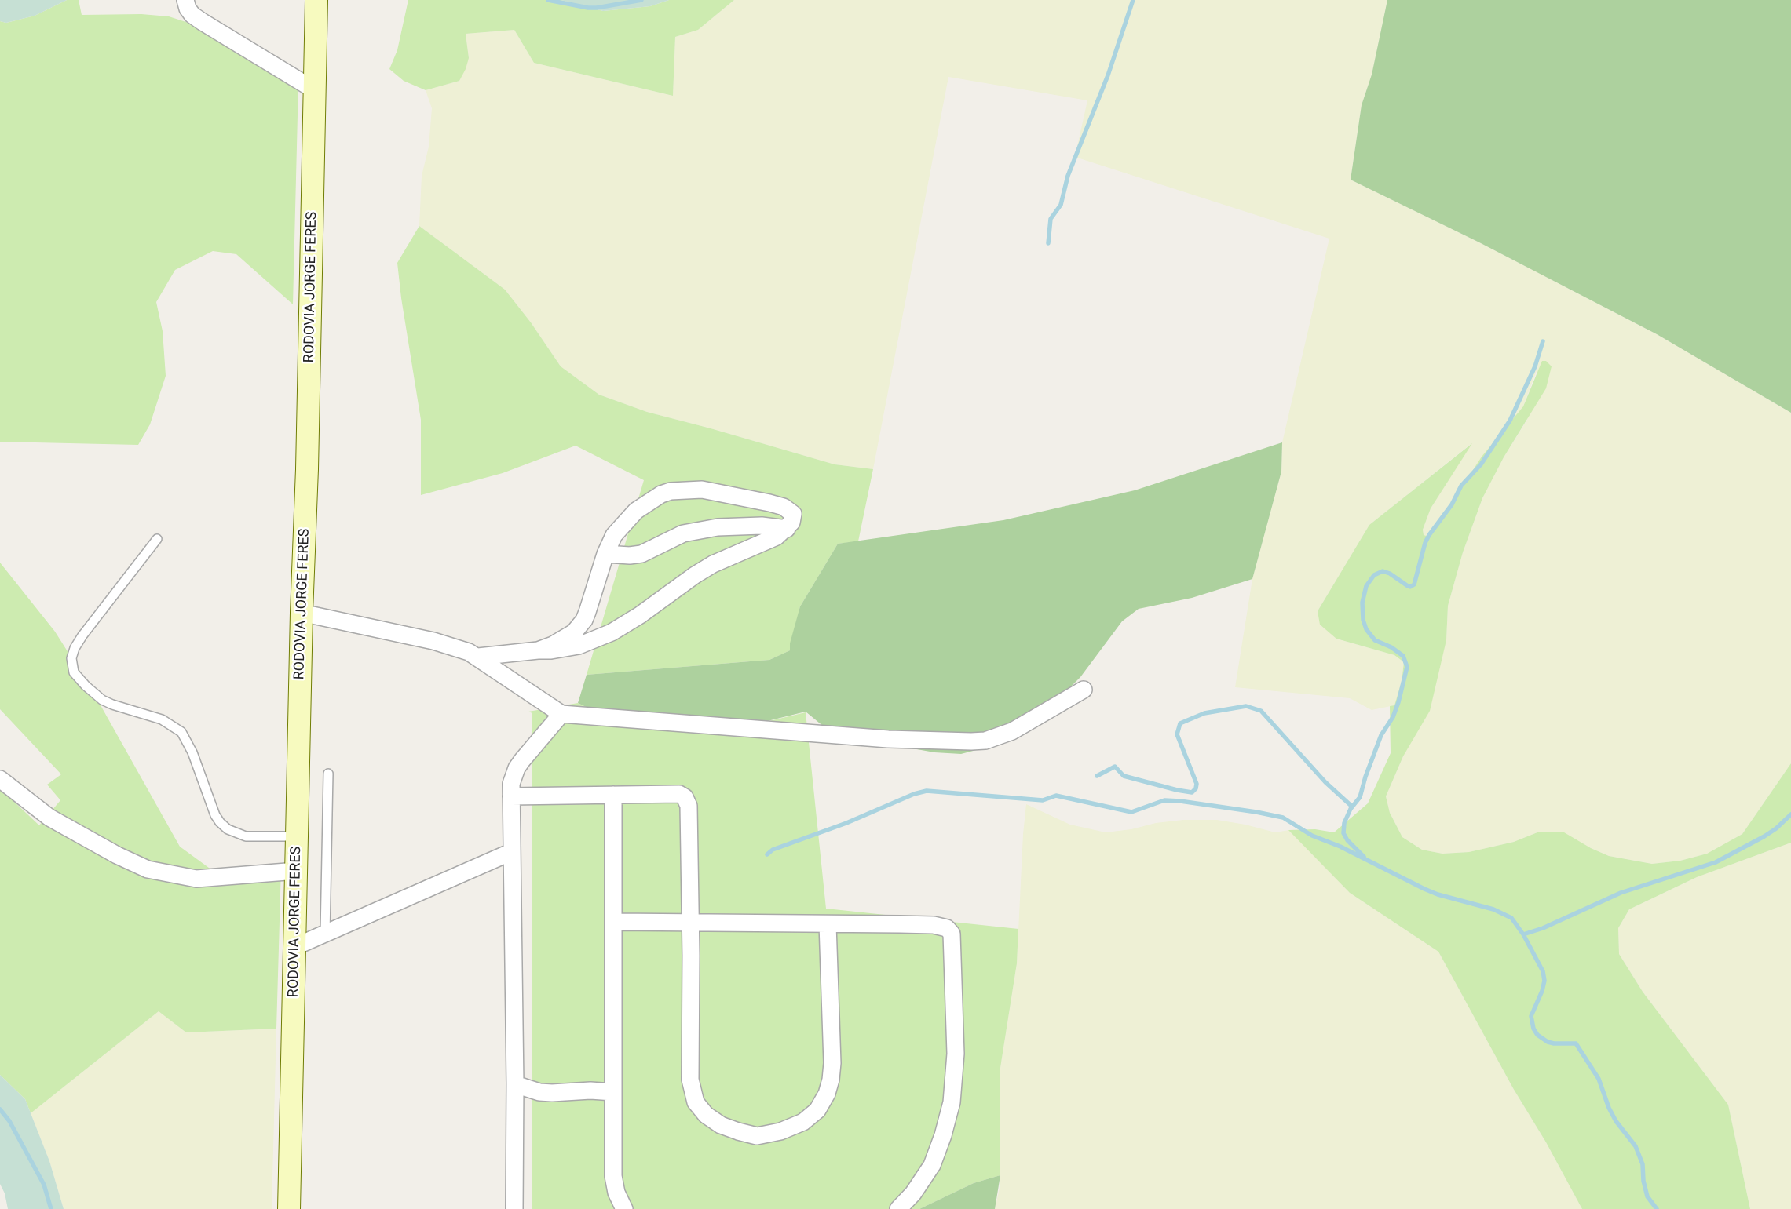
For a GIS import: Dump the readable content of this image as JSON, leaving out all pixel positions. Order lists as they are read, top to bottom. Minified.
{"streets":{"main road":["RODOVIA JORGE FERES"]}}
